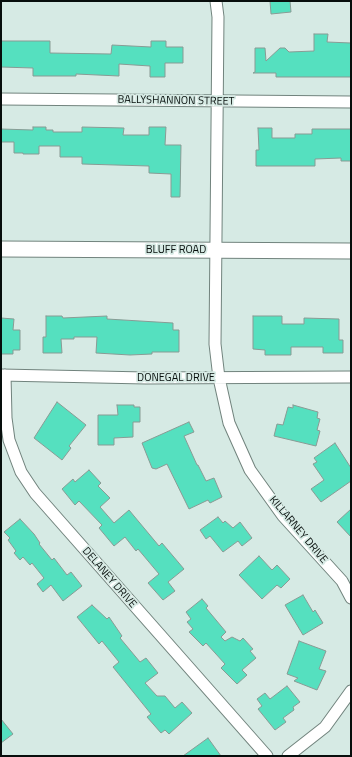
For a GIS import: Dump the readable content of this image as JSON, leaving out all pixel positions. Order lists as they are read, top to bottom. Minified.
{"streets":{"main road":["BLUFF ROAD"],"street":["BALLYSHANNON STREET","DONEGAL DRIVE","KILLARNEY DRIVE","DELANEY DRIVE"]},"crossings":[["BALLYSHANNON STREET","KILLARNEY DRIVE"],["BLUFF ROAD","KILLARNEY DRIVE"],["DONEGAL DRIVE","KILLARNEY DRIVE"],["DONEGAL DRIVE","DELANEY DRIVE"]]}
